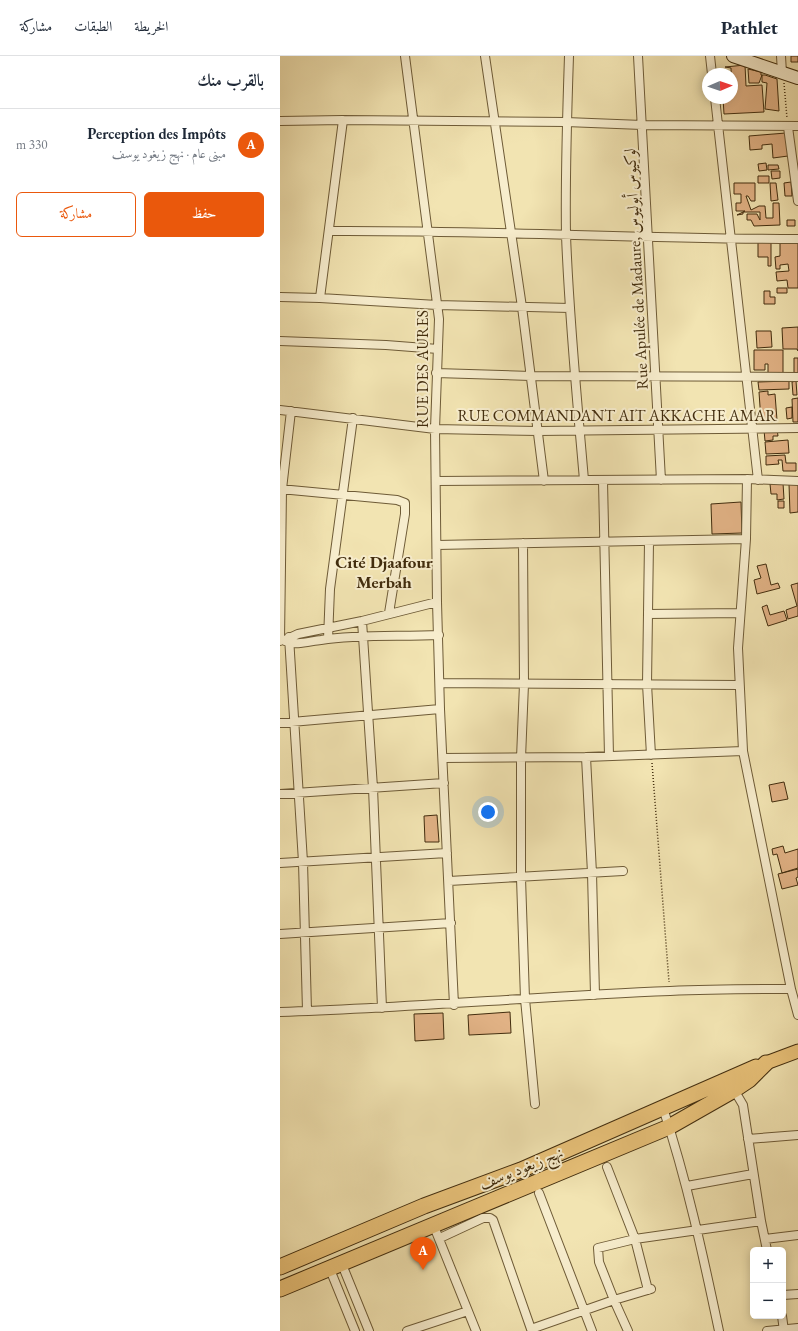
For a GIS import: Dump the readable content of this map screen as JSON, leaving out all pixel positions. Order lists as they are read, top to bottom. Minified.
{"streets":{"highway":["نهج زيغود يوسف"],"street":["Rue Apulée de Madaure, لوكيوس أبوليوس","RUE DES AURES","RUE COMMANDANT AIT AKKACHE AMAR"]},"crossings":[["Rue Apulée de Madaure, لوكيوس أبوليوس","RUE COMMANDANT AIT AKKACHE AMAR"],["RUE DES AURES","RUE COMMANDANT AIT AKKACHE AMAR"]],"districts":["Cité Djaafour Merbah"],"north":"right","page":{"header":"Pathlet","nav":["الخريطة","الطبقات","مشاركة"],"heading":"بالقرب منك","list":[{"mark":"A","name":"Perception des Impôts","note":"مبنى عام · نهج زيغود يوسف","value":"330 m"}],"buttons":["حفظ","مشاركة"],"pins":"A","map_buttons":["+","−"]}}
